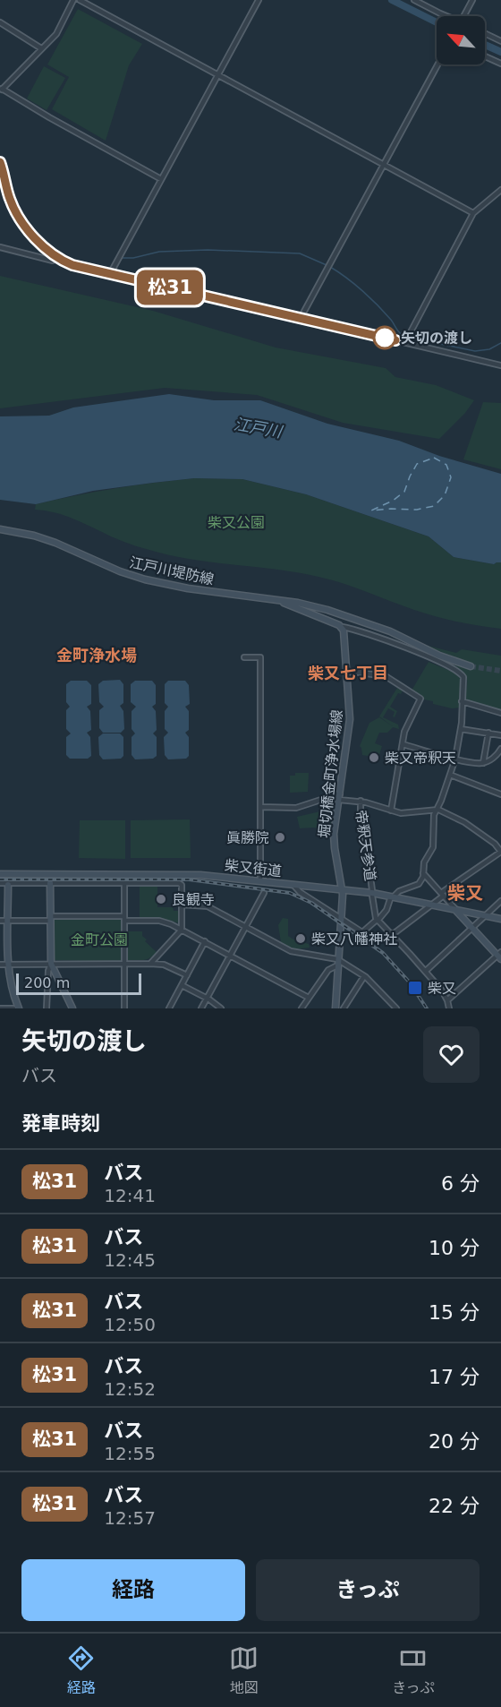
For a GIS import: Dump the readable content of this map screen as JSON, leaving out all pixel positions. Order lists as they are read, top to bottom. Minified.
{"streets":{"main road":["江戸川堤防線","堀切橋金町浄水場線","柴又街道"],"street":["帝釈天参道"]},"crossings":[["江戸川堤防線","堀切橋金町浄水場線"],["堀切橋金町浄水場線","柴又街道"]],"districts":["金町浄水場","柴又七丁目","柴又"],"water":["江戸川"],"parks":["柴又公園","金町公園"],"places":{"other":["矢切の渡し","柴又帝釈天","眞勝院","良観寺","柴又八幡神社"],"transit":["柴又"]},"lines":["bus line 松31"],"scale_bar":"200 m","north":"top left","page":{"on_map":"松31","scale":"200 m","heading":[["矢切の渡し","バス"],"発車時刻"],"list":[{"mark":"松31","name":"バス","note":"12:41","value":"6 分"},{"mark":"松31","name":"バス","note":"12:45","value":"10 分"},{"mark":"松31","name":"バス","note":"12:50","value":"15 分"},{"mark":"松31","name":"バス","note":"12:52","value":"17 分"},{"mark":"松31","name":"バス","note":"12:55","value":"20 分"},{"mark":"松31","name":"バス","note":"12:57","value":"22 分"}],"buttons":["経路","きっぷ"],"tabs":["経路","地図","きっぷ"]}}
